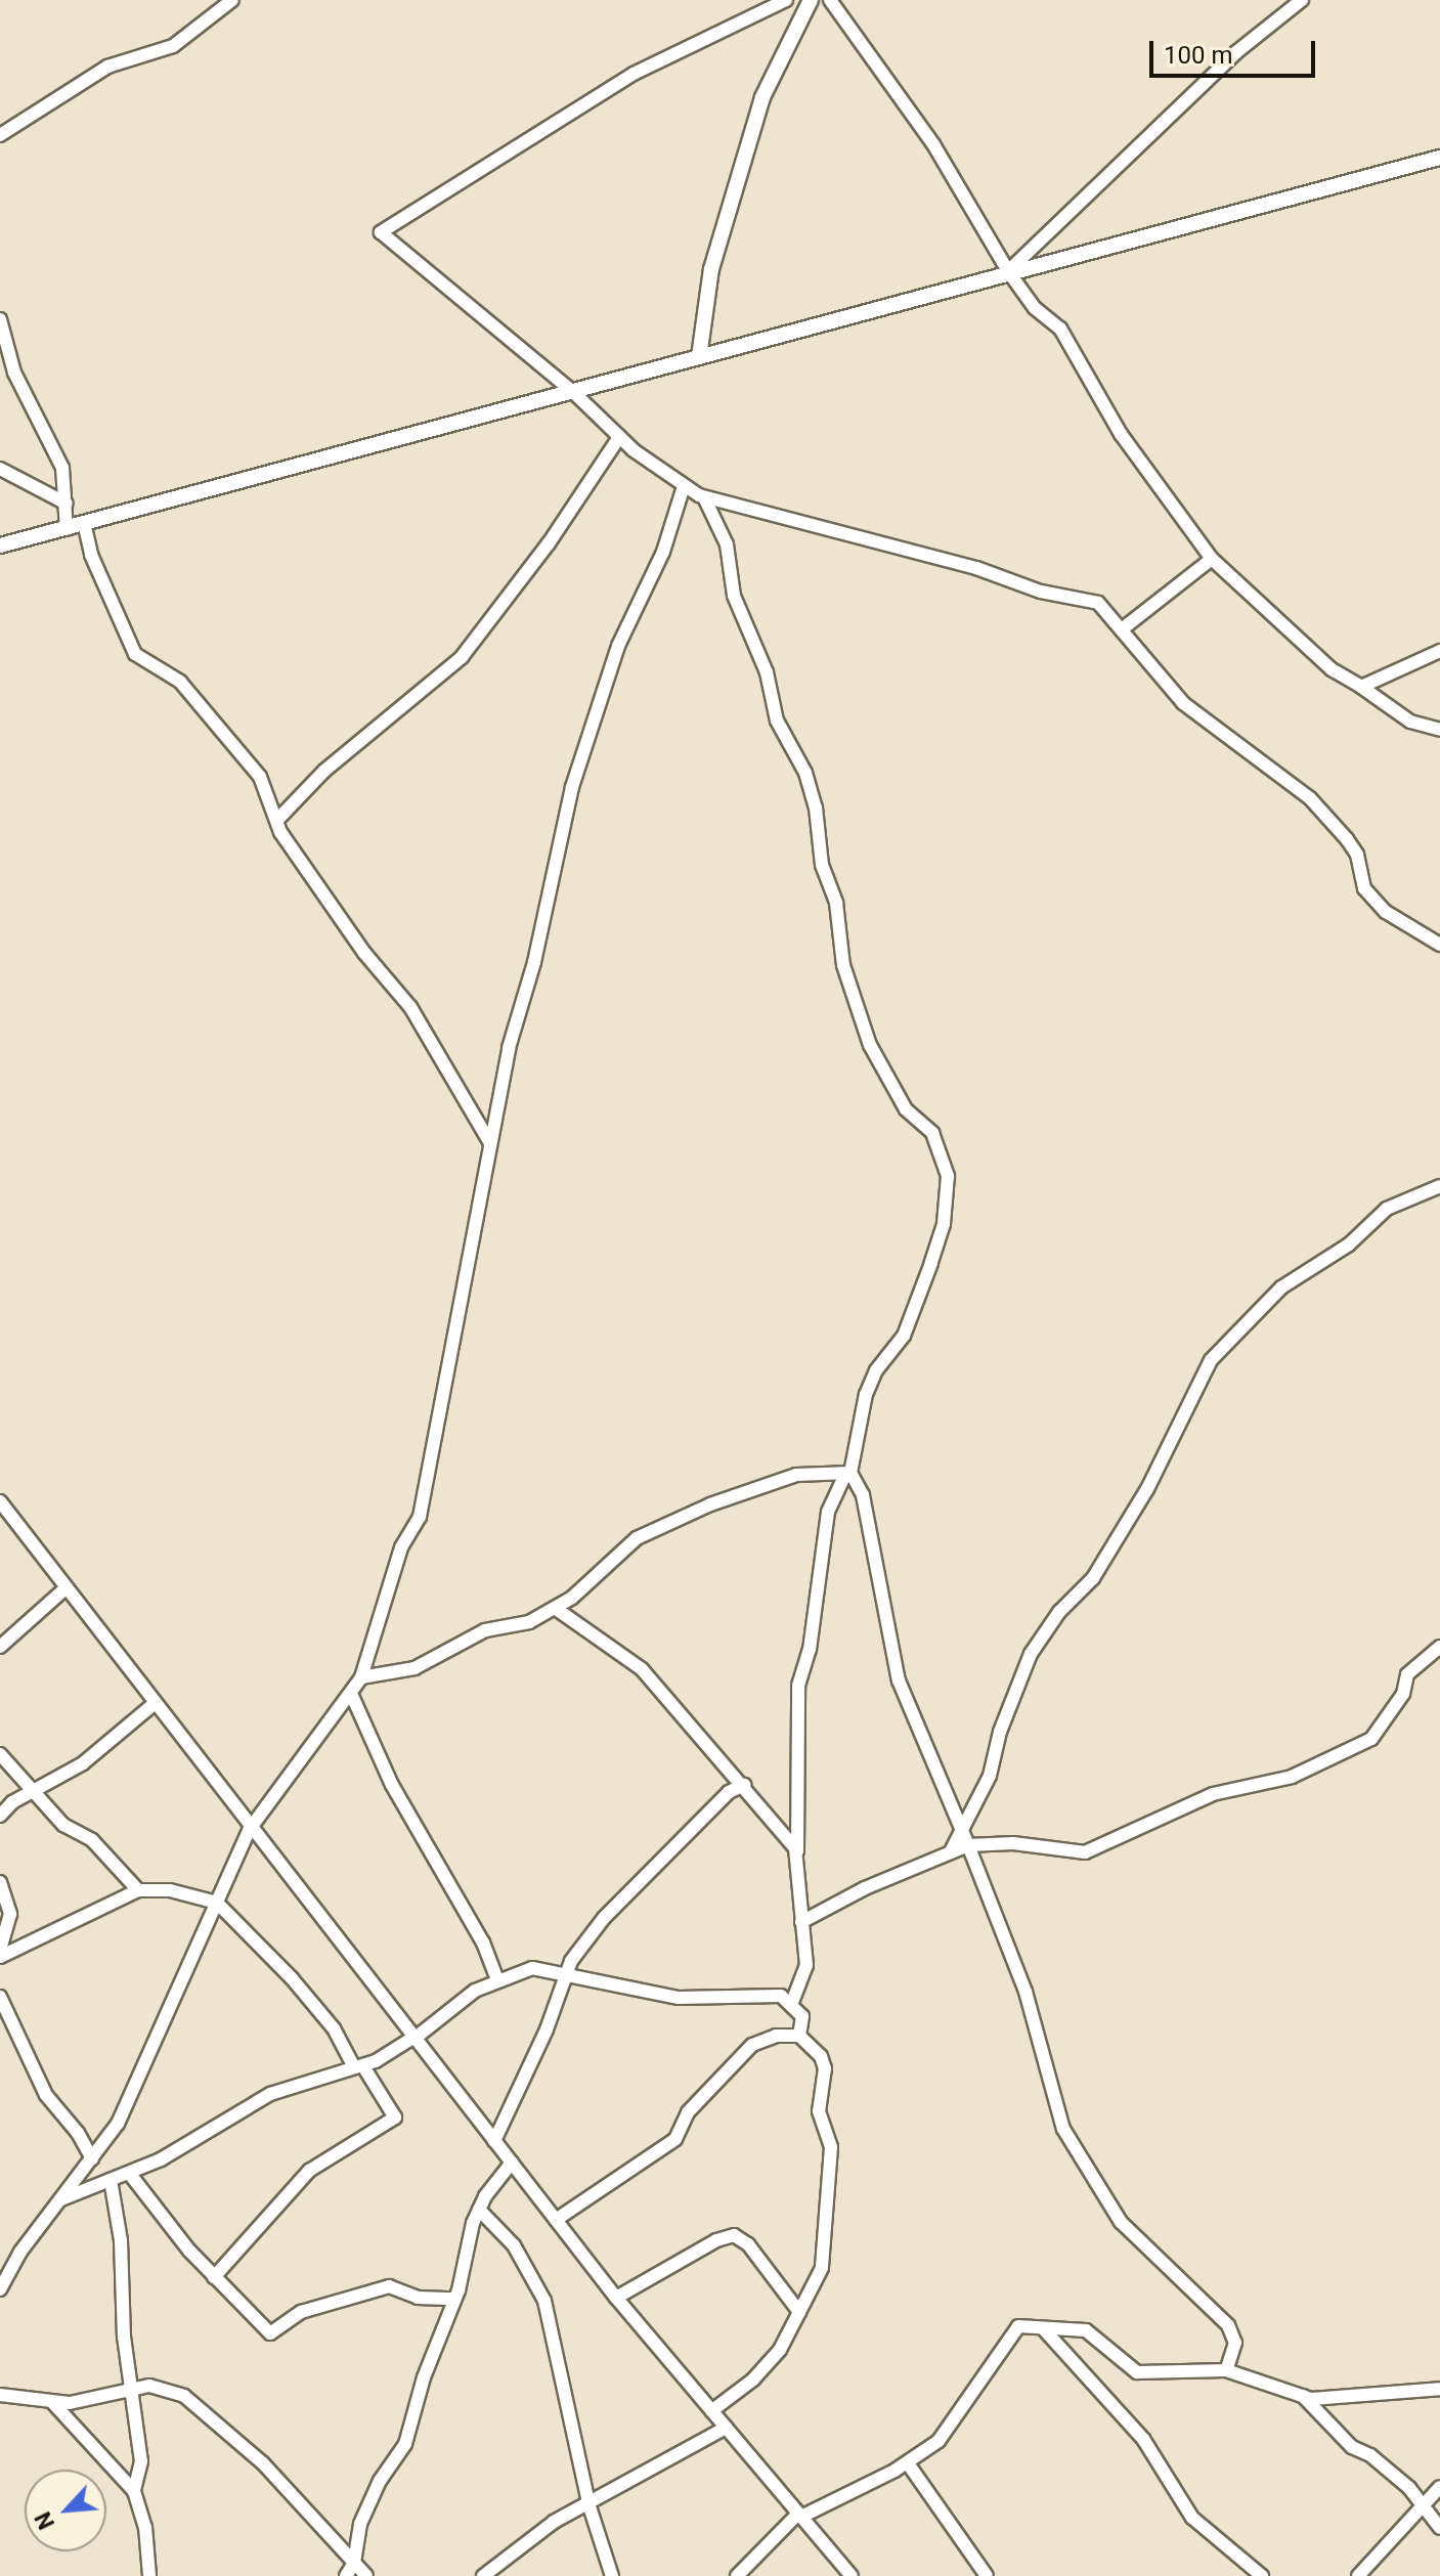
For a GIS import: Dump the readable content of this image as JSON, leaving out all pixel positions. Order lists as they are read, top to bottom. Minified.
{"scale_bar":"100 m","north":"bottom left"}
